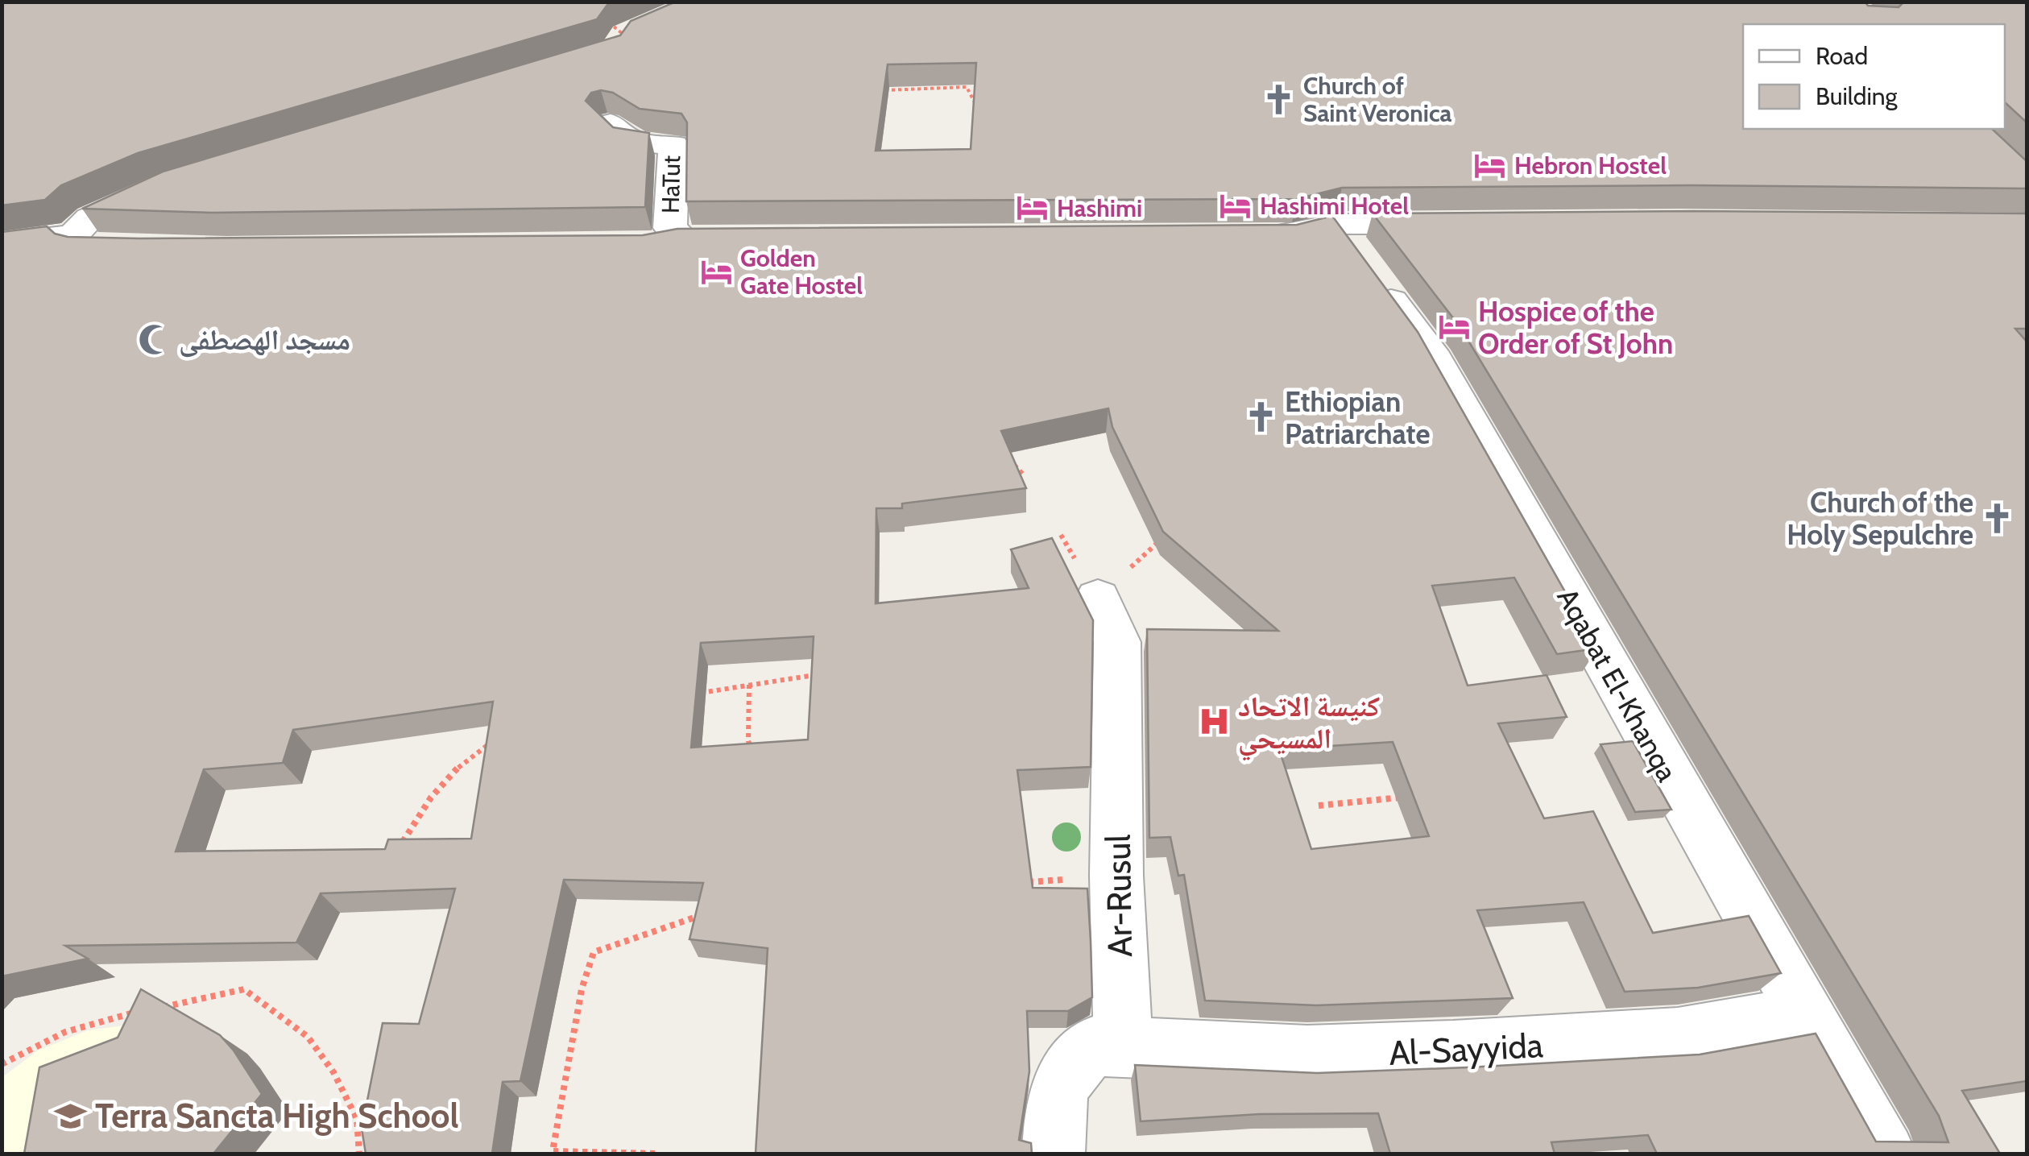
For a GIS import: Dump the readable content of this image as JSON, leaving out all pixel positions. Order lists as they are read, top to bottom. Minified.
{"streets":{"street":["HaTut","Aqabat El-Khanqa","Ar-Rusul","Al-Sayyida"]},"crossings":[["Aqabat El-Khanqa","Al-Sayyida"],["Ar-Rusul","Al-Sayyida"]],"places":{"church":["Church of Saint Veronica","Ethiopian Patriarchate","Church of the Holy Sepulchre"],"hotel":["Hebron Hostel","Hashimi Hotel","Hashimi","Golden Gate Hostel","Hospice of the Order of St John"],"mosque":["مسجد الهصطفى"],"hospital":["كنيسة الاتحاد المسيحي"],"school or university":["Terra Sancta High School"]},"legend":["Road","Building"]}
